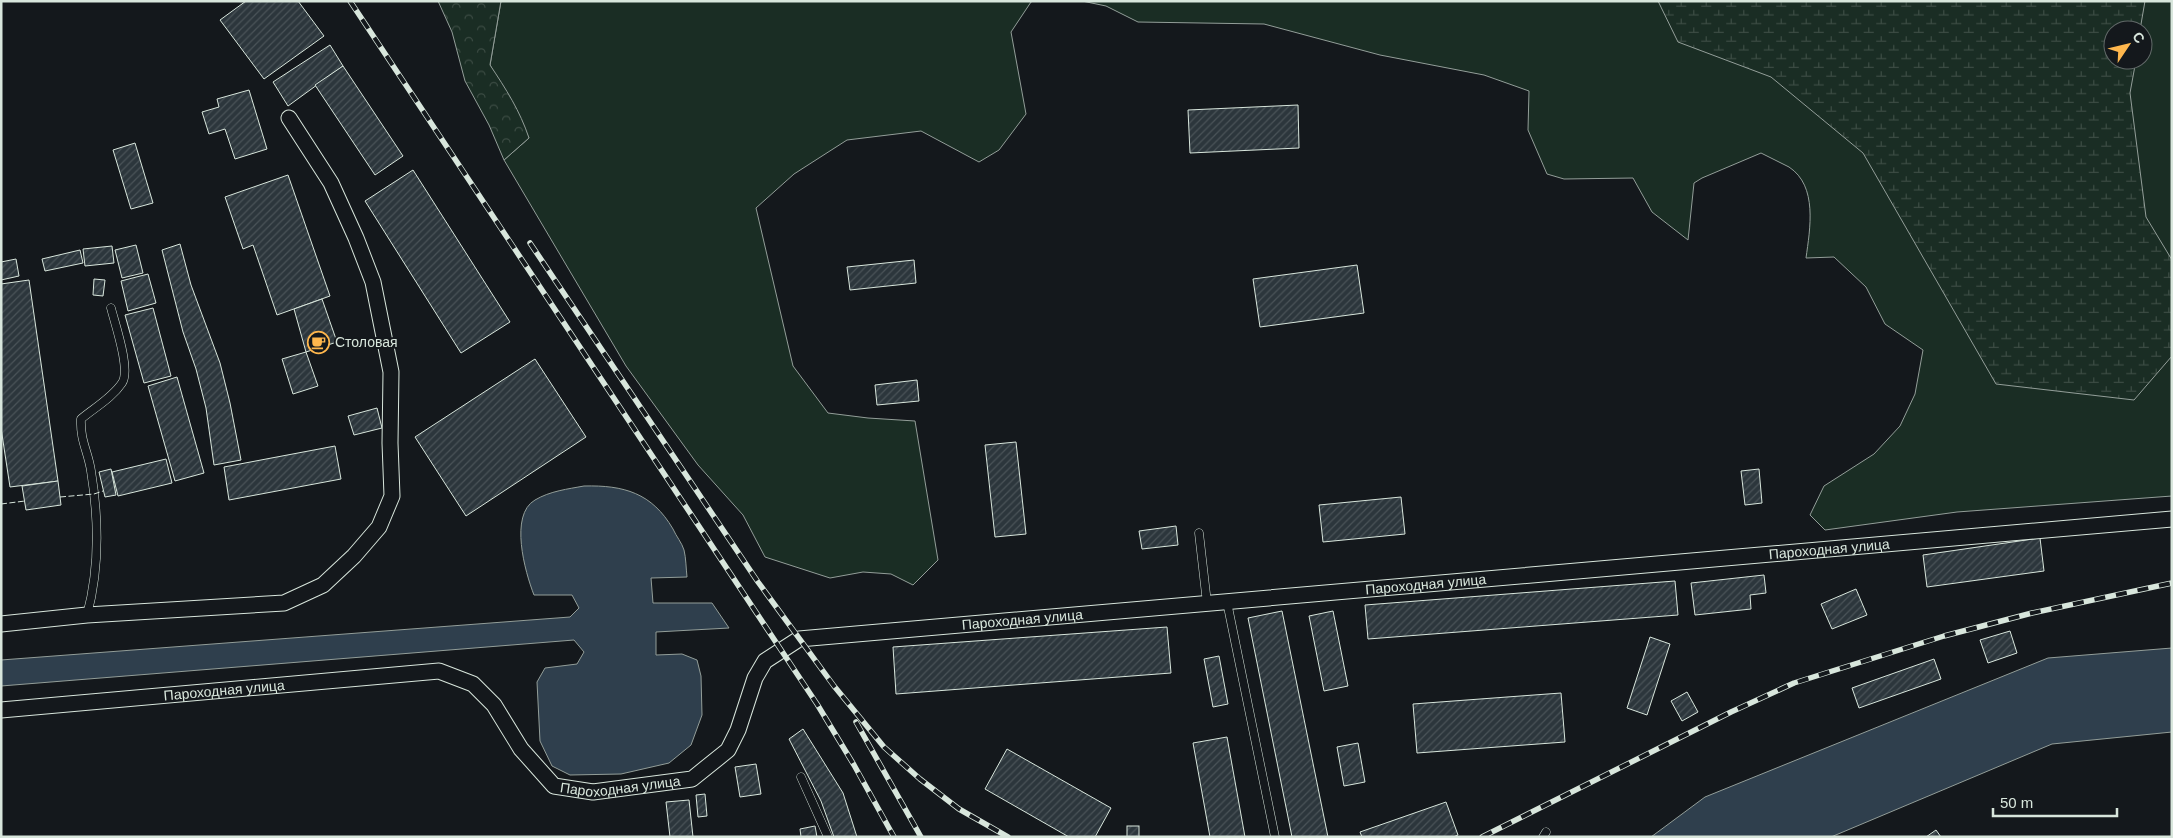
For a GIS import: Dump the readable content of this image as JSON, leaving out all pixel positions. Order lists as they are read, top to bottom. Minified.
{"streets":{"street":["Пароходная улица"]},"places":{"cafe":["Столовая"]},"scale_bar":"50 m","north":"top right"}
